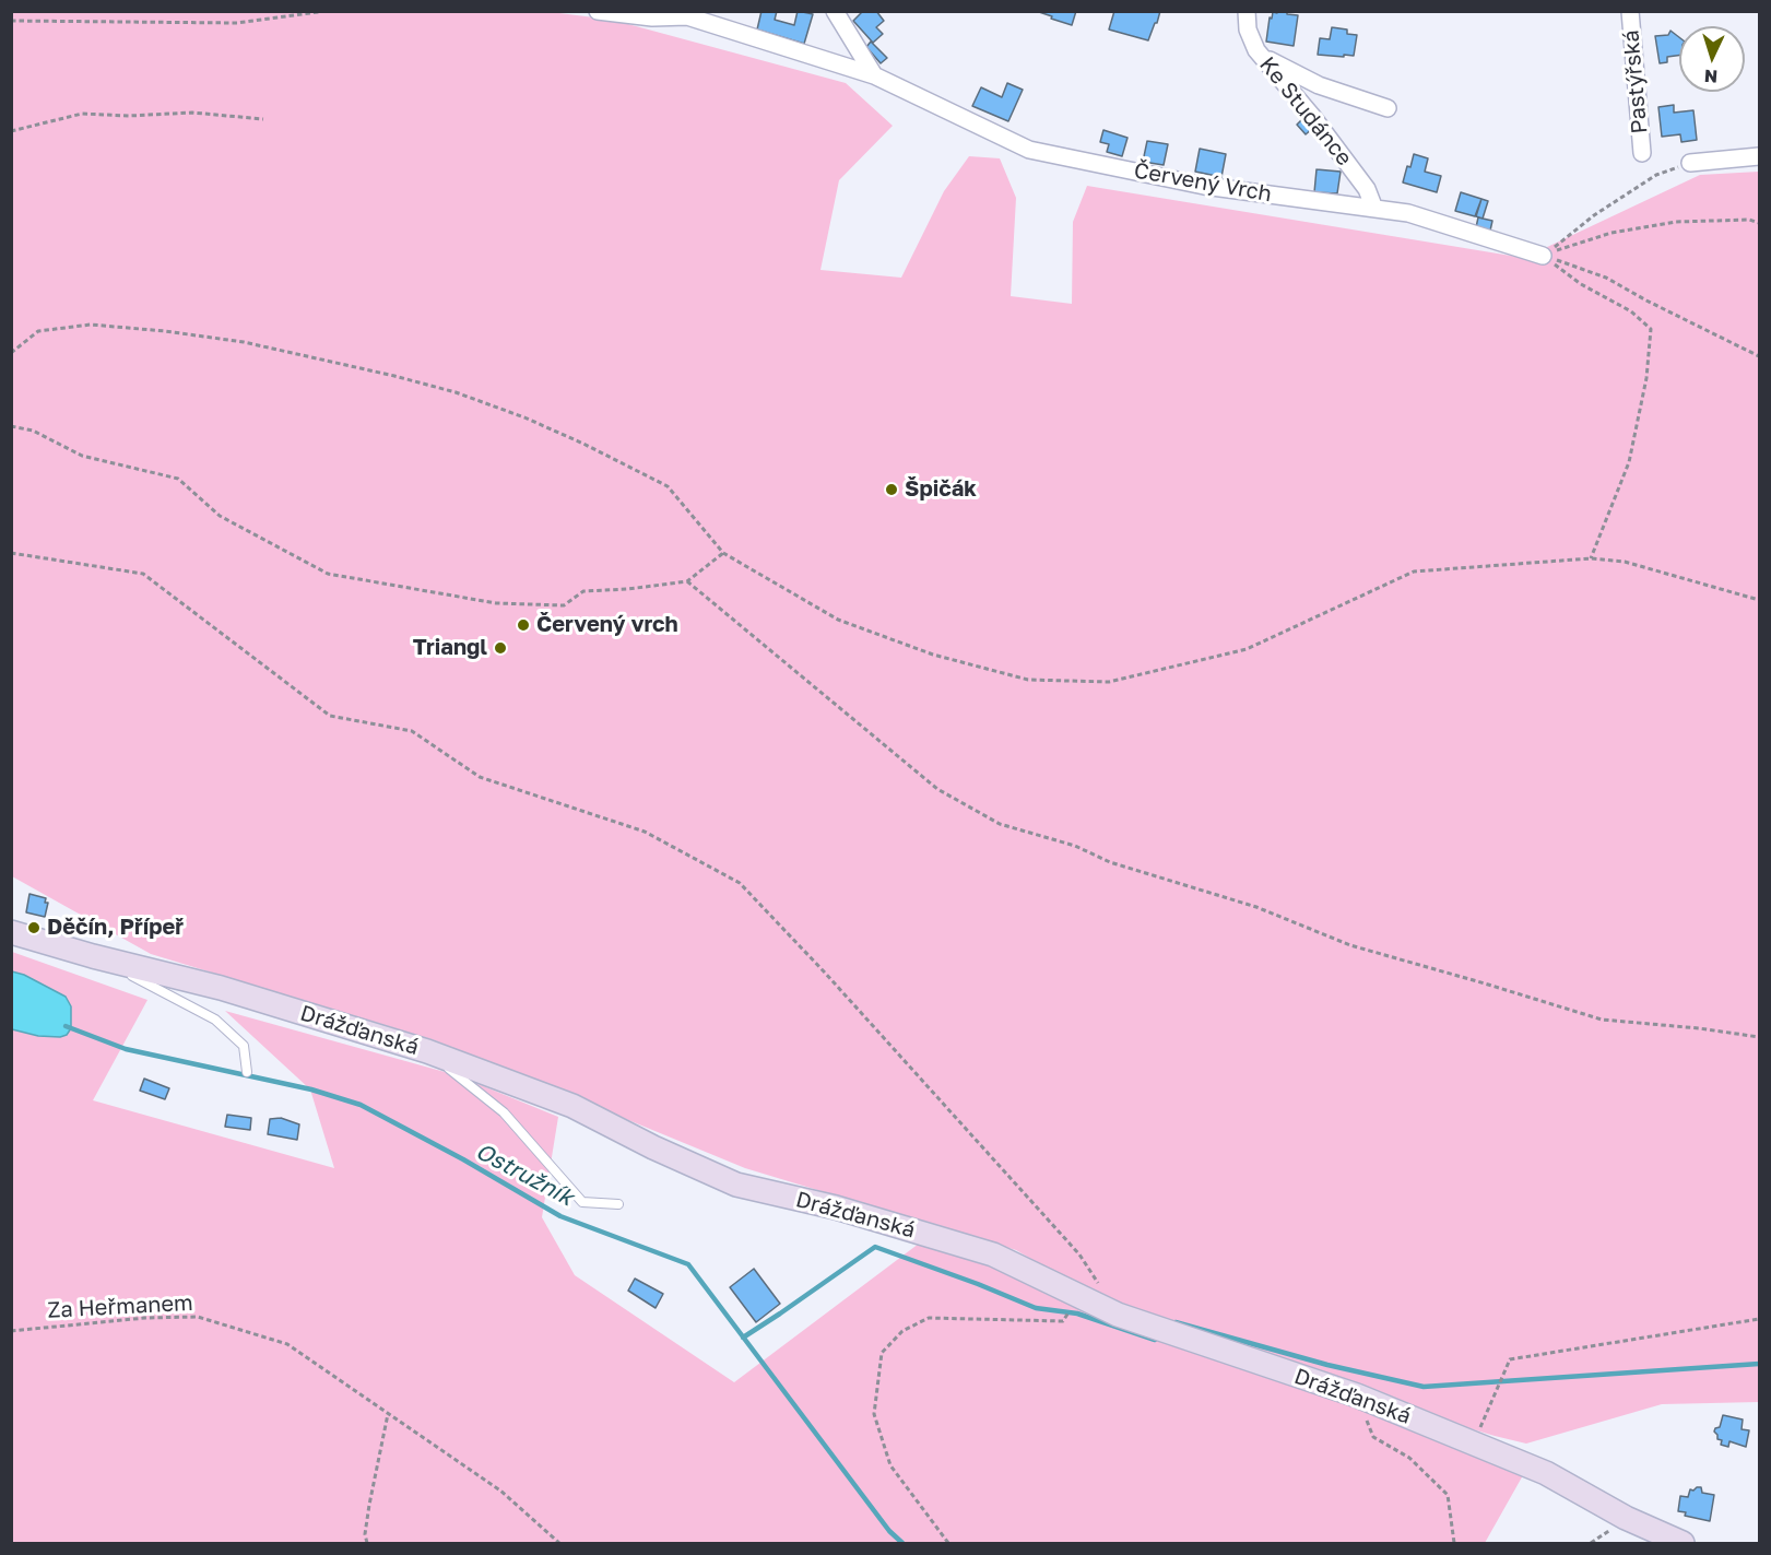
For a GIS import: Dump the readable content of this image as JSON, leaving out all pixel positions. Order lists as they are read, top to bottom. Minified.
{"streets":{"street":["Pastýřská","Ke Studánce","Červený Vrch","Drážďanská"],"path":["Za Heřmanem"]},"crossings":[["Ke Studánce","Červený Vrch"]],"water":["Ostružník"],"places":["Špičák","Červený vrch","Triangl","Děčín, Přípeř"],"north":"bottom"}
